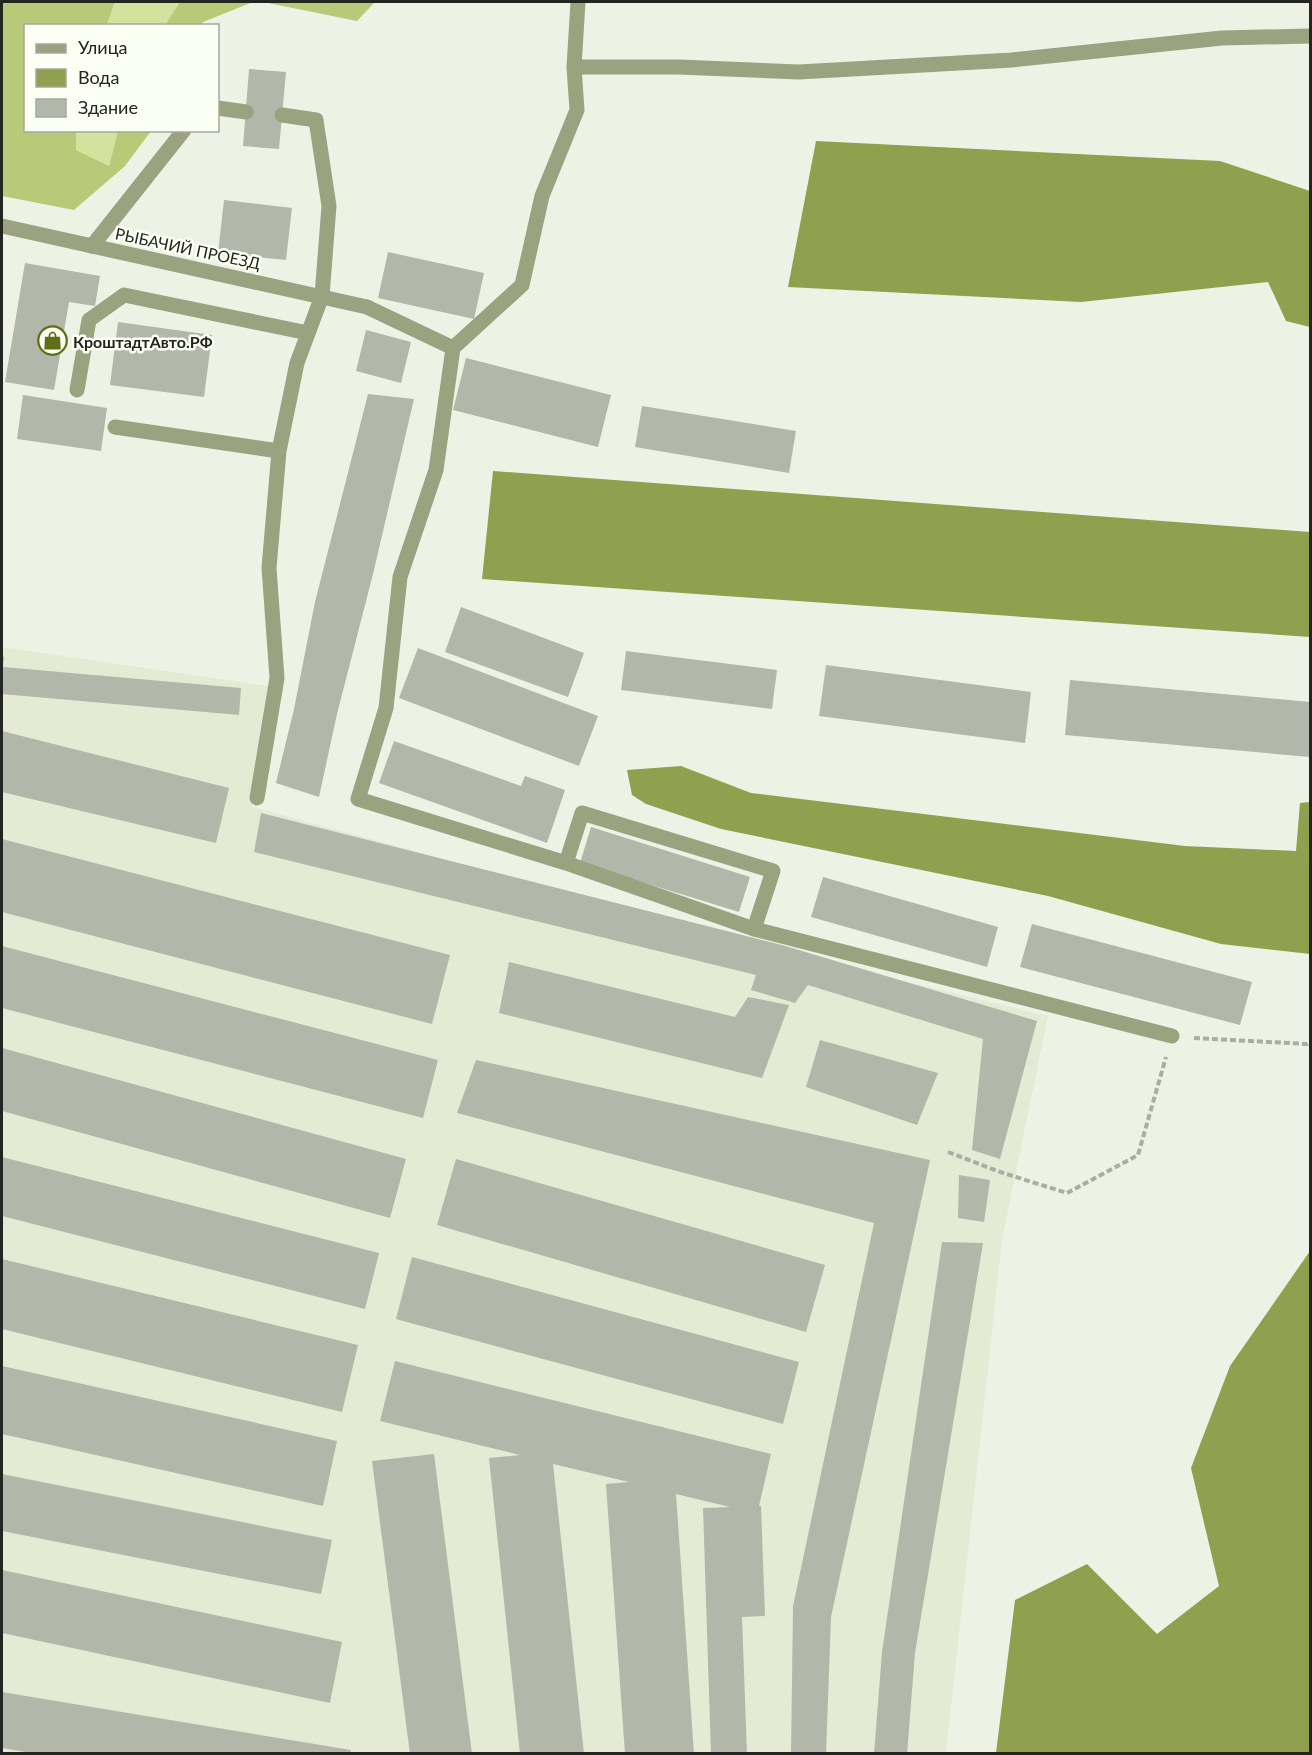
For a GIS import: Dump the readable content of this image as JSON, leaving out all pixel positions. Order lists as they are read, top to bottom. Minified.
{"streets":{"street":["РЫБАЧИЙ ПРОЕЗД"]},"places":{"shop":["КроштадтАвто.РФ"]},"legend":["Улица","Вода","Здание"]}
